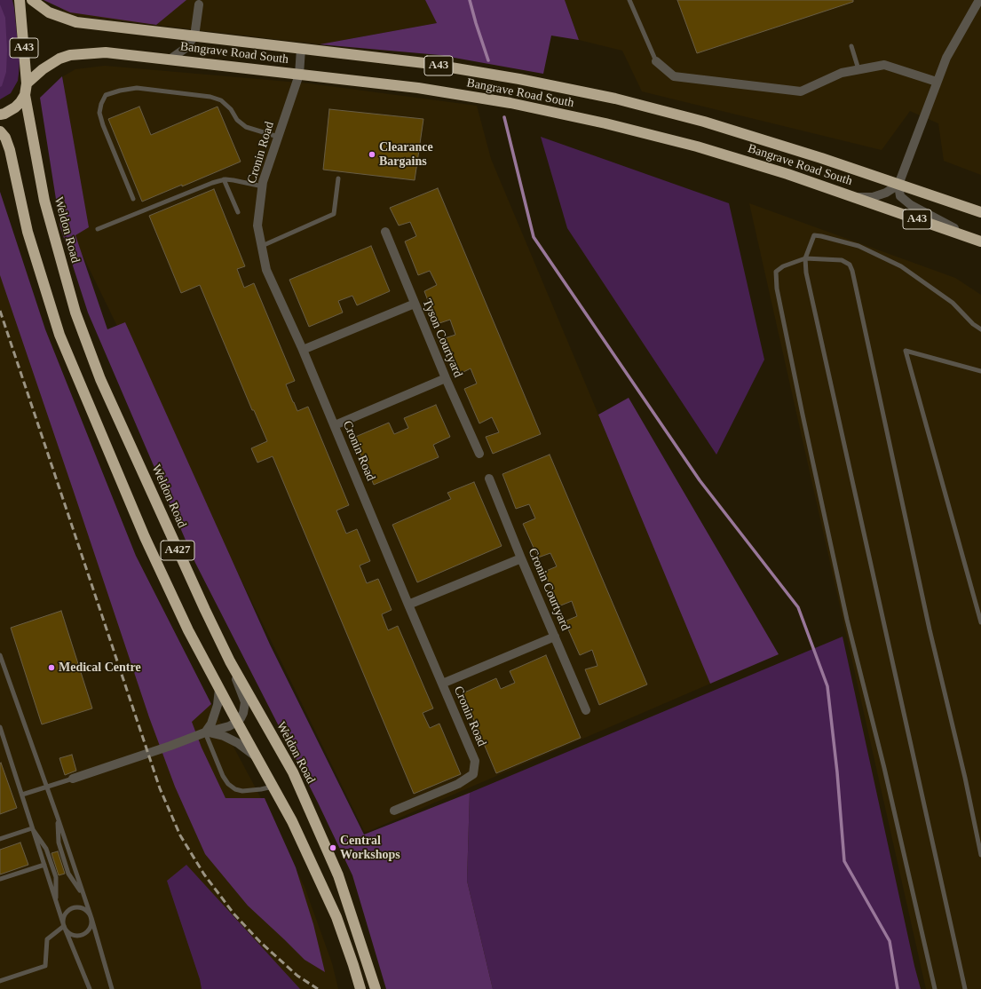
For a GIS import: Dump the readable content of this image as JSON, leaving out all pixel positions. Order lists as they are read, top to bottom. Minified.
{"streets":{"highway":["A43","Bangrave Road South","Weldon Road","A427"],"street":["Cronin Road","Tyson Courtyard","Cronin Courtyard"]},"crossings":[["A43","Bangrave Road South"],["A43","Weldon Road"],["Bangrave Road South","Cronin Road"]],"places":["Clearance Bargains","Medical Centre","Central Workshops"]}
